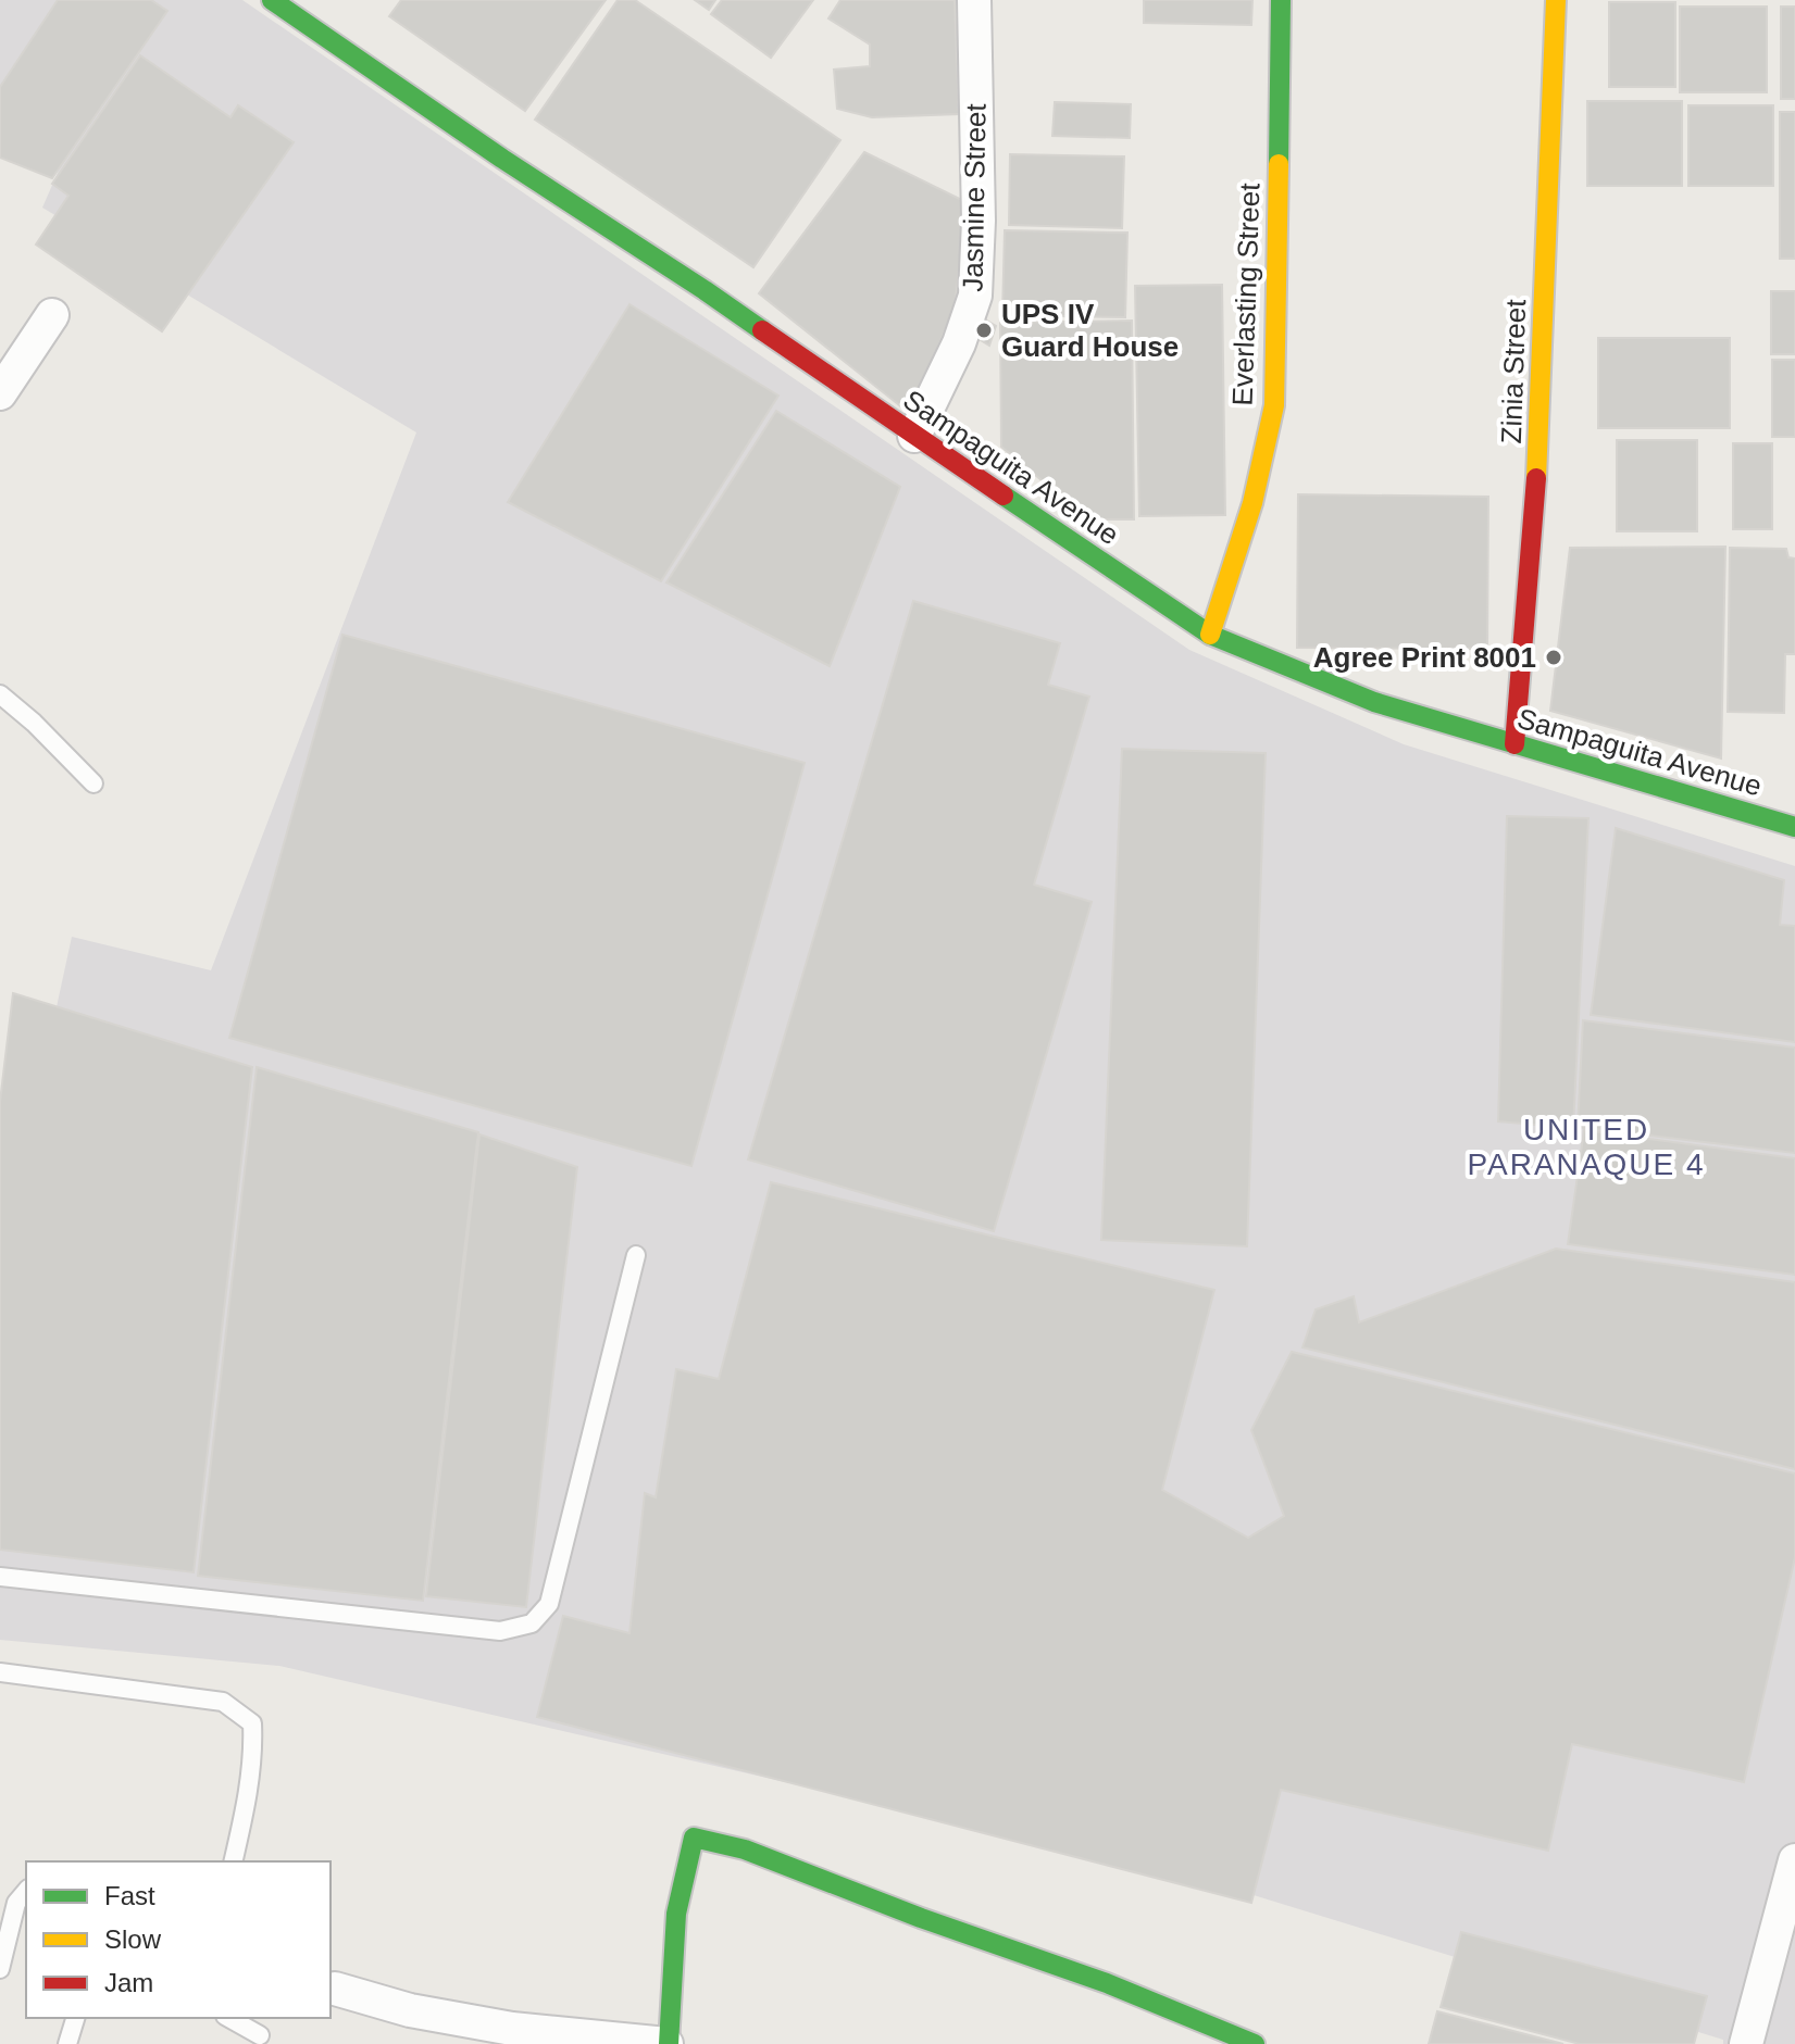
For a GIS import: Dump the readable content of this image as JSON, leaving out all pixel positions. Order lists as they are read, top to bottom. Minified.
{"streets":{"street":["Jasmine Street","Everlasting Street","Zinia Street","Sampaguita Avenue"]},"crossings":[["Jasmine Street","Sampaguita Avenue"],["Everlasting Street","Sampaguita Avenue"],["Zinia Street","Sampaguita Avenue"]],"districts":["UNITED PARANAQUE 4"],"places":["UPS IV Guard House","Agree Print 8001"],"legend":["Fast","Slow","Jam"]}
